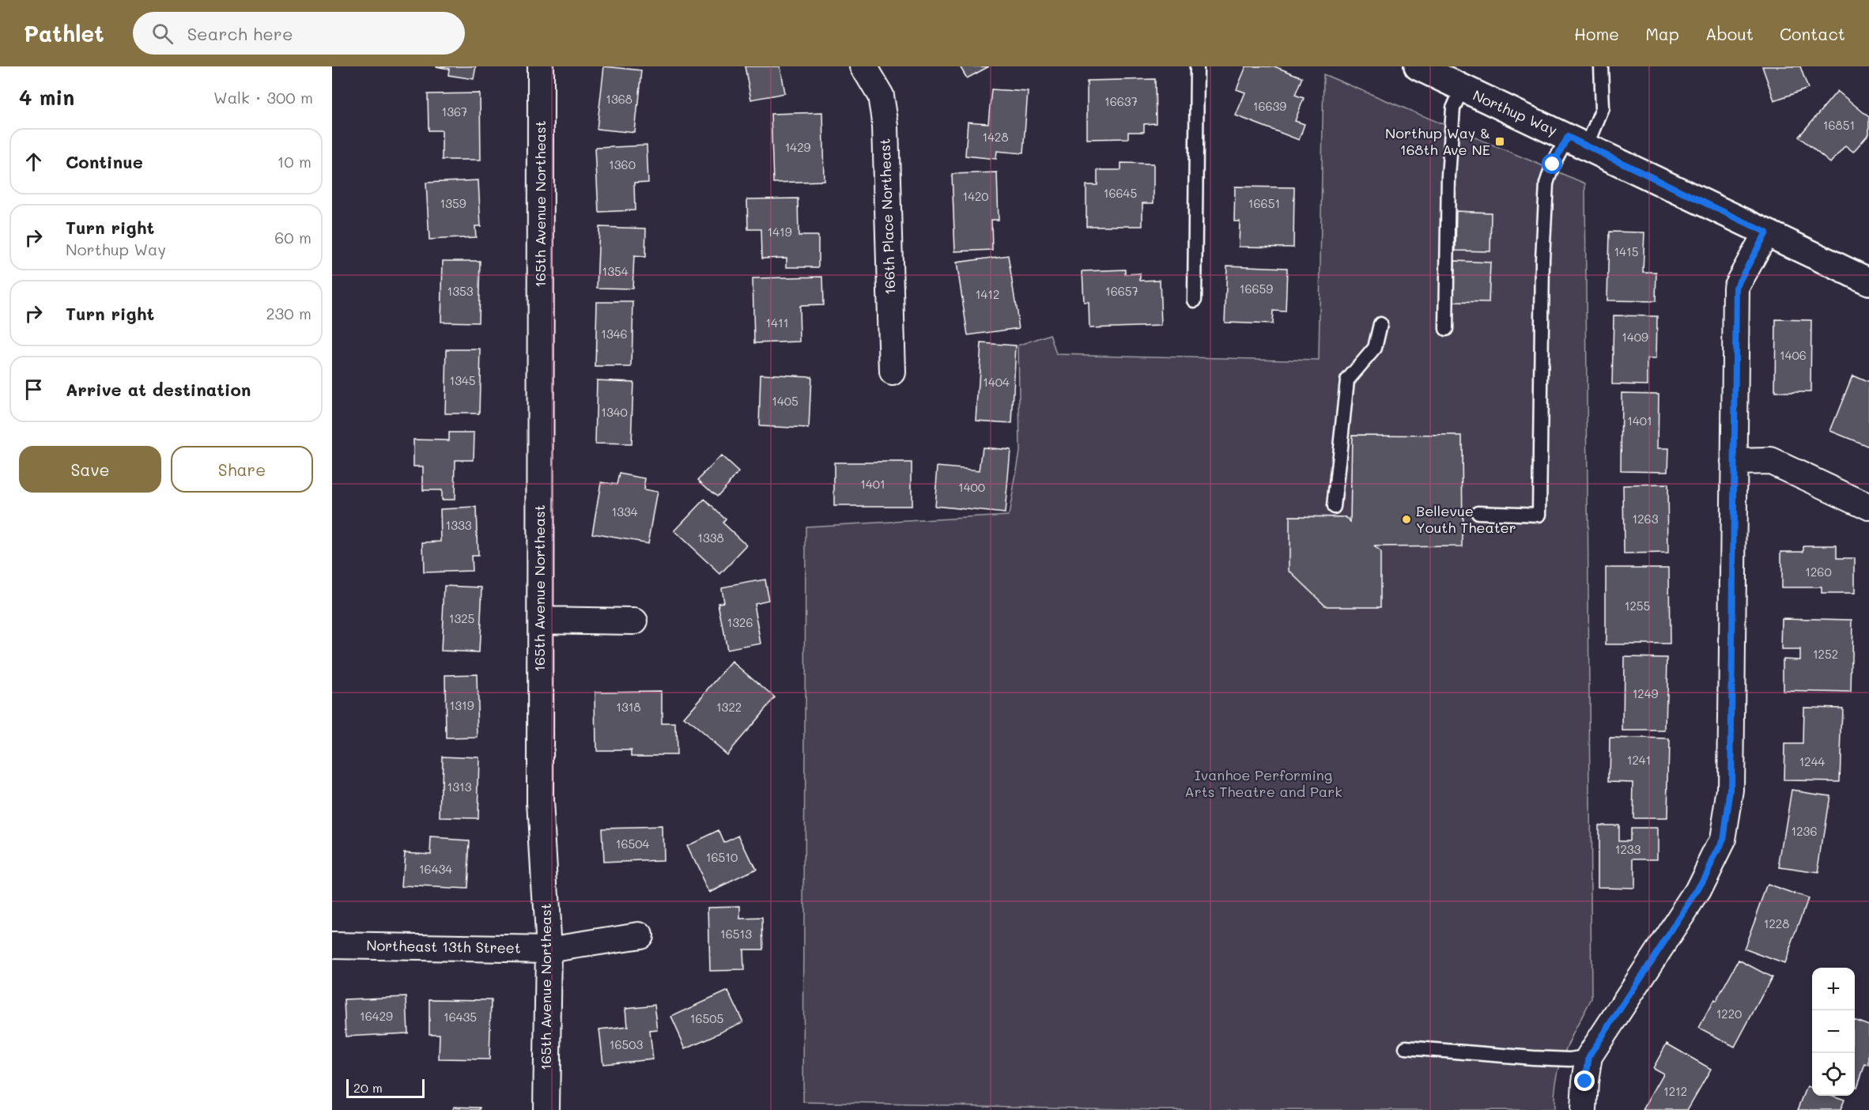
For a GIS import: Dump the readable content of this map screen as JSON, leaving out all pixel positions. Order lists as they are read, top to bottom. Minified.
{"streets":{"street":["Northup Way","165th Avenue Northeast","166th Place Northeast","Northeast 13th Street"]},"crossings":[["165th Avenue Northeast","Northeast 13th Street"]],"parks":["Ivanhoe Performing Arts Theatre and Park"],"places":{"transit":["Northup Way & 168th Ave NE"],"other":["Bellevue Youth Theater"]},"house_numbers":["1368","16637","16639","1367","16851","1428","1429","1360","16645","1420","1359","16651","1419","1415","1354","16659","1353","16657","1412","1411","1346","1409","1406","1345","1404","1405","1340","1401","1401","1400","1334","1263","1333","1338","1260","1255","1325","1326","1252","1249","1319","1318","1322","1241","1244","1313","1236","16504","1233","16510","16434","1228","16513","1220","16429","16435","16505","16503","1212"],"scale_bar":"20 m","page":{"header":"Pathlet","search":"Search here","nav":["Home","Map","About","Contact"],"heading":["4 min","Walk · 300 m"],"list":[["Continue","10 m"],["Turn right","Northup Way","60 m"],["Turn right","230 m"],"Arrive at destination"],"buttons":["Save","Share"],"map_buttons":["+","−"],"scale":"20 m"}}
